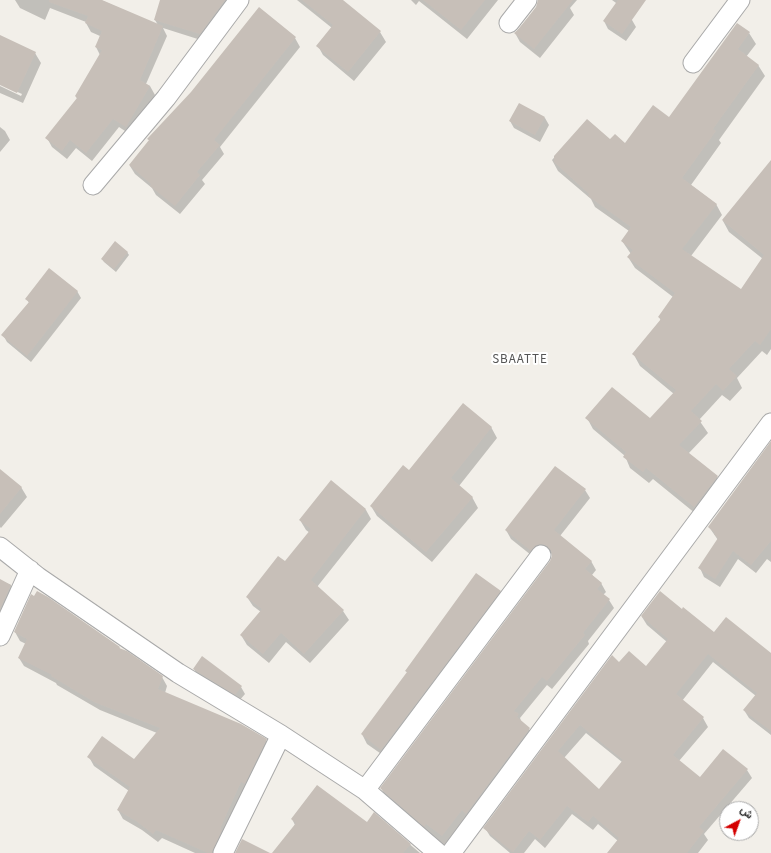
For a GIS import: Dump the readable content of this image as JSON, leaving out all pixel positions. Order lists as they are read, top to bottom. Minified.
{"districts":["SBAATTE"],"north":"top right"}
